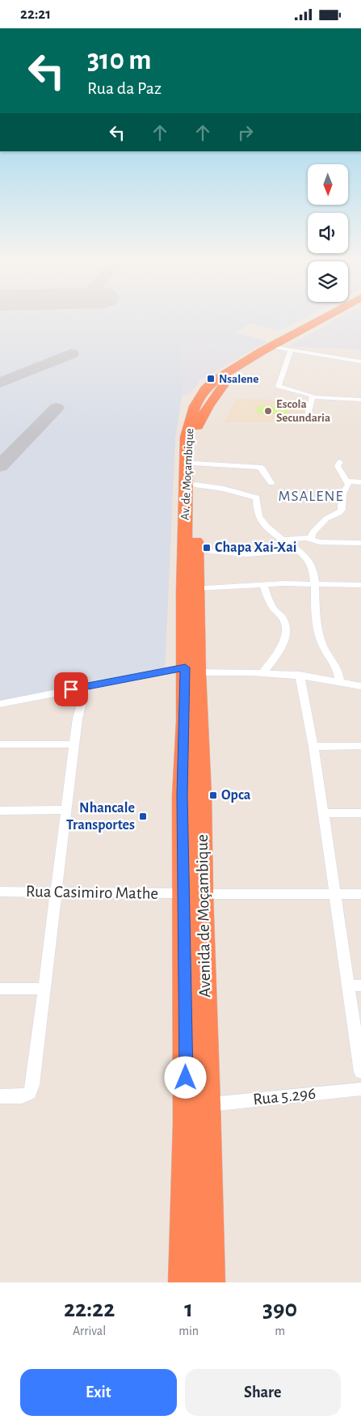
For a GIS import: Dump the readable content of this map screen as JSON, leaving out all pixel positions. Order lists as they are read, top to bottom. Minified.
{"streets":{"highway":["Av. de Moçambique","Avenida de Moçambique"],"street":["Rua Casimiro Mathe","Rua 5.296"]},"crossings":[["Av. de Moçambique","Avenida de Moçambique"],["Rua Casimiro Mathe","Avenida de Moçambique"],["Avenida de Moçambique","Rua 5.296"]],"districts":["MSALENE"],"places":{"transit":["Nsalene","Chapa Xai-Xai","Opca","Nhancale Transportes"],"other":["Escola Secundaria"]},"north":"bottom","page":{"status":"22:21","turn":["310 m","Rua da Paz"],"eta":["22:22","Arrival","1","min","390","m"],"buttons":["Exit","Share"]}}
